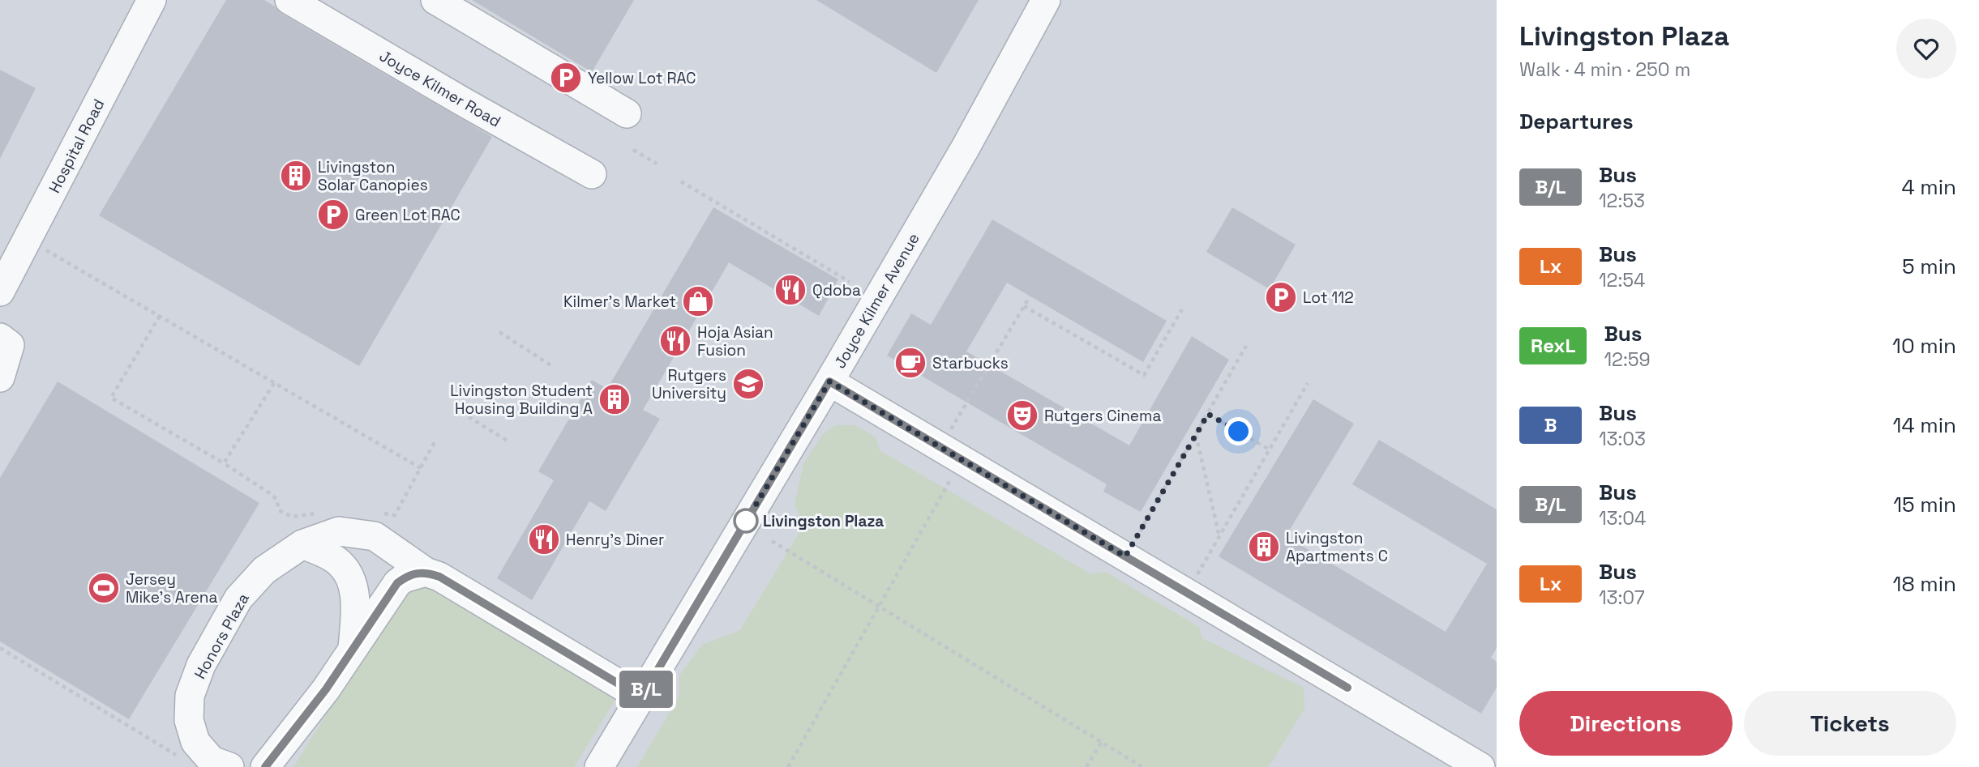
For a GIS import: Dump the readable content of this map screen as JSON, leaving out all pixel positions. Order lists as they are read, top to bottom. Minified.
{"streets":{"street":["Joyce Kilmer Road","Hospital Road","Joyce Kilmer Avenue","Honors Plaza"]},"places":{"parking":["Yellow Lot RAC","Green Lot RAC","Lot 112"],"building":["Livingston Solar Canopies","Livingston Student Housing Building A","Livingston Apartments C"],"restaurant":["Qdoba","Hoja Asian Fusion","Henry's Diner"],"shop":["Kilmer's Market"],"cafe":["Starbucks"],"school or university":["Rutgers University"],"theatre":["Rutgers Cinema"],"other":["Livingston Plaza"],"sports":["Jersey Mike's Arena"]},"lines":["bus line B/L"],"page":{"on_map":"B/L","heading":[["Livingston Plaza","Walk · 4 min · 250 m"],"Departures"],"list":[{"mark":"B/L","name":"Bus","note":"12:53","value":"4 min"},{"mark":"Lx","name":"Bus","note":"12:54","value":"5 min"},{"mark":"RexL","name":"Bus","note":"12:59","value":"10 min"},{"mark":"B","name":"Bus","note":"13:03","value":"14 min"},{"mark":"B/L","name":"Bus","note":"13:04","value":"15 min"},{"mark":"Lx","name":"Bus","note":"13:07","value":"18 min"}],"buttons":["Directions","Tickets"]}}
